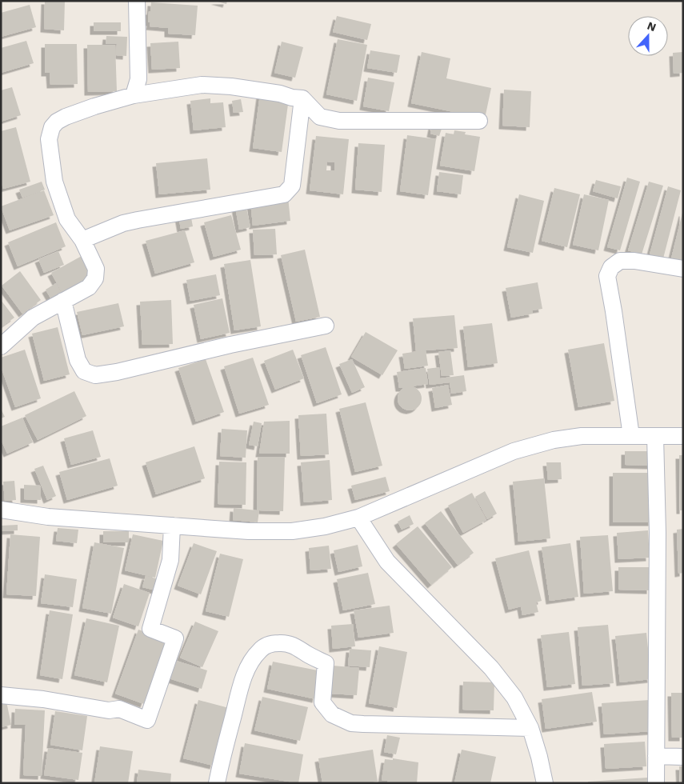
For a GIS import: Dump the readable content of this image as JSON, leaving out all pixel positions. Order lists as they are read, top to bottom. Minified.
{"north":"top"}
